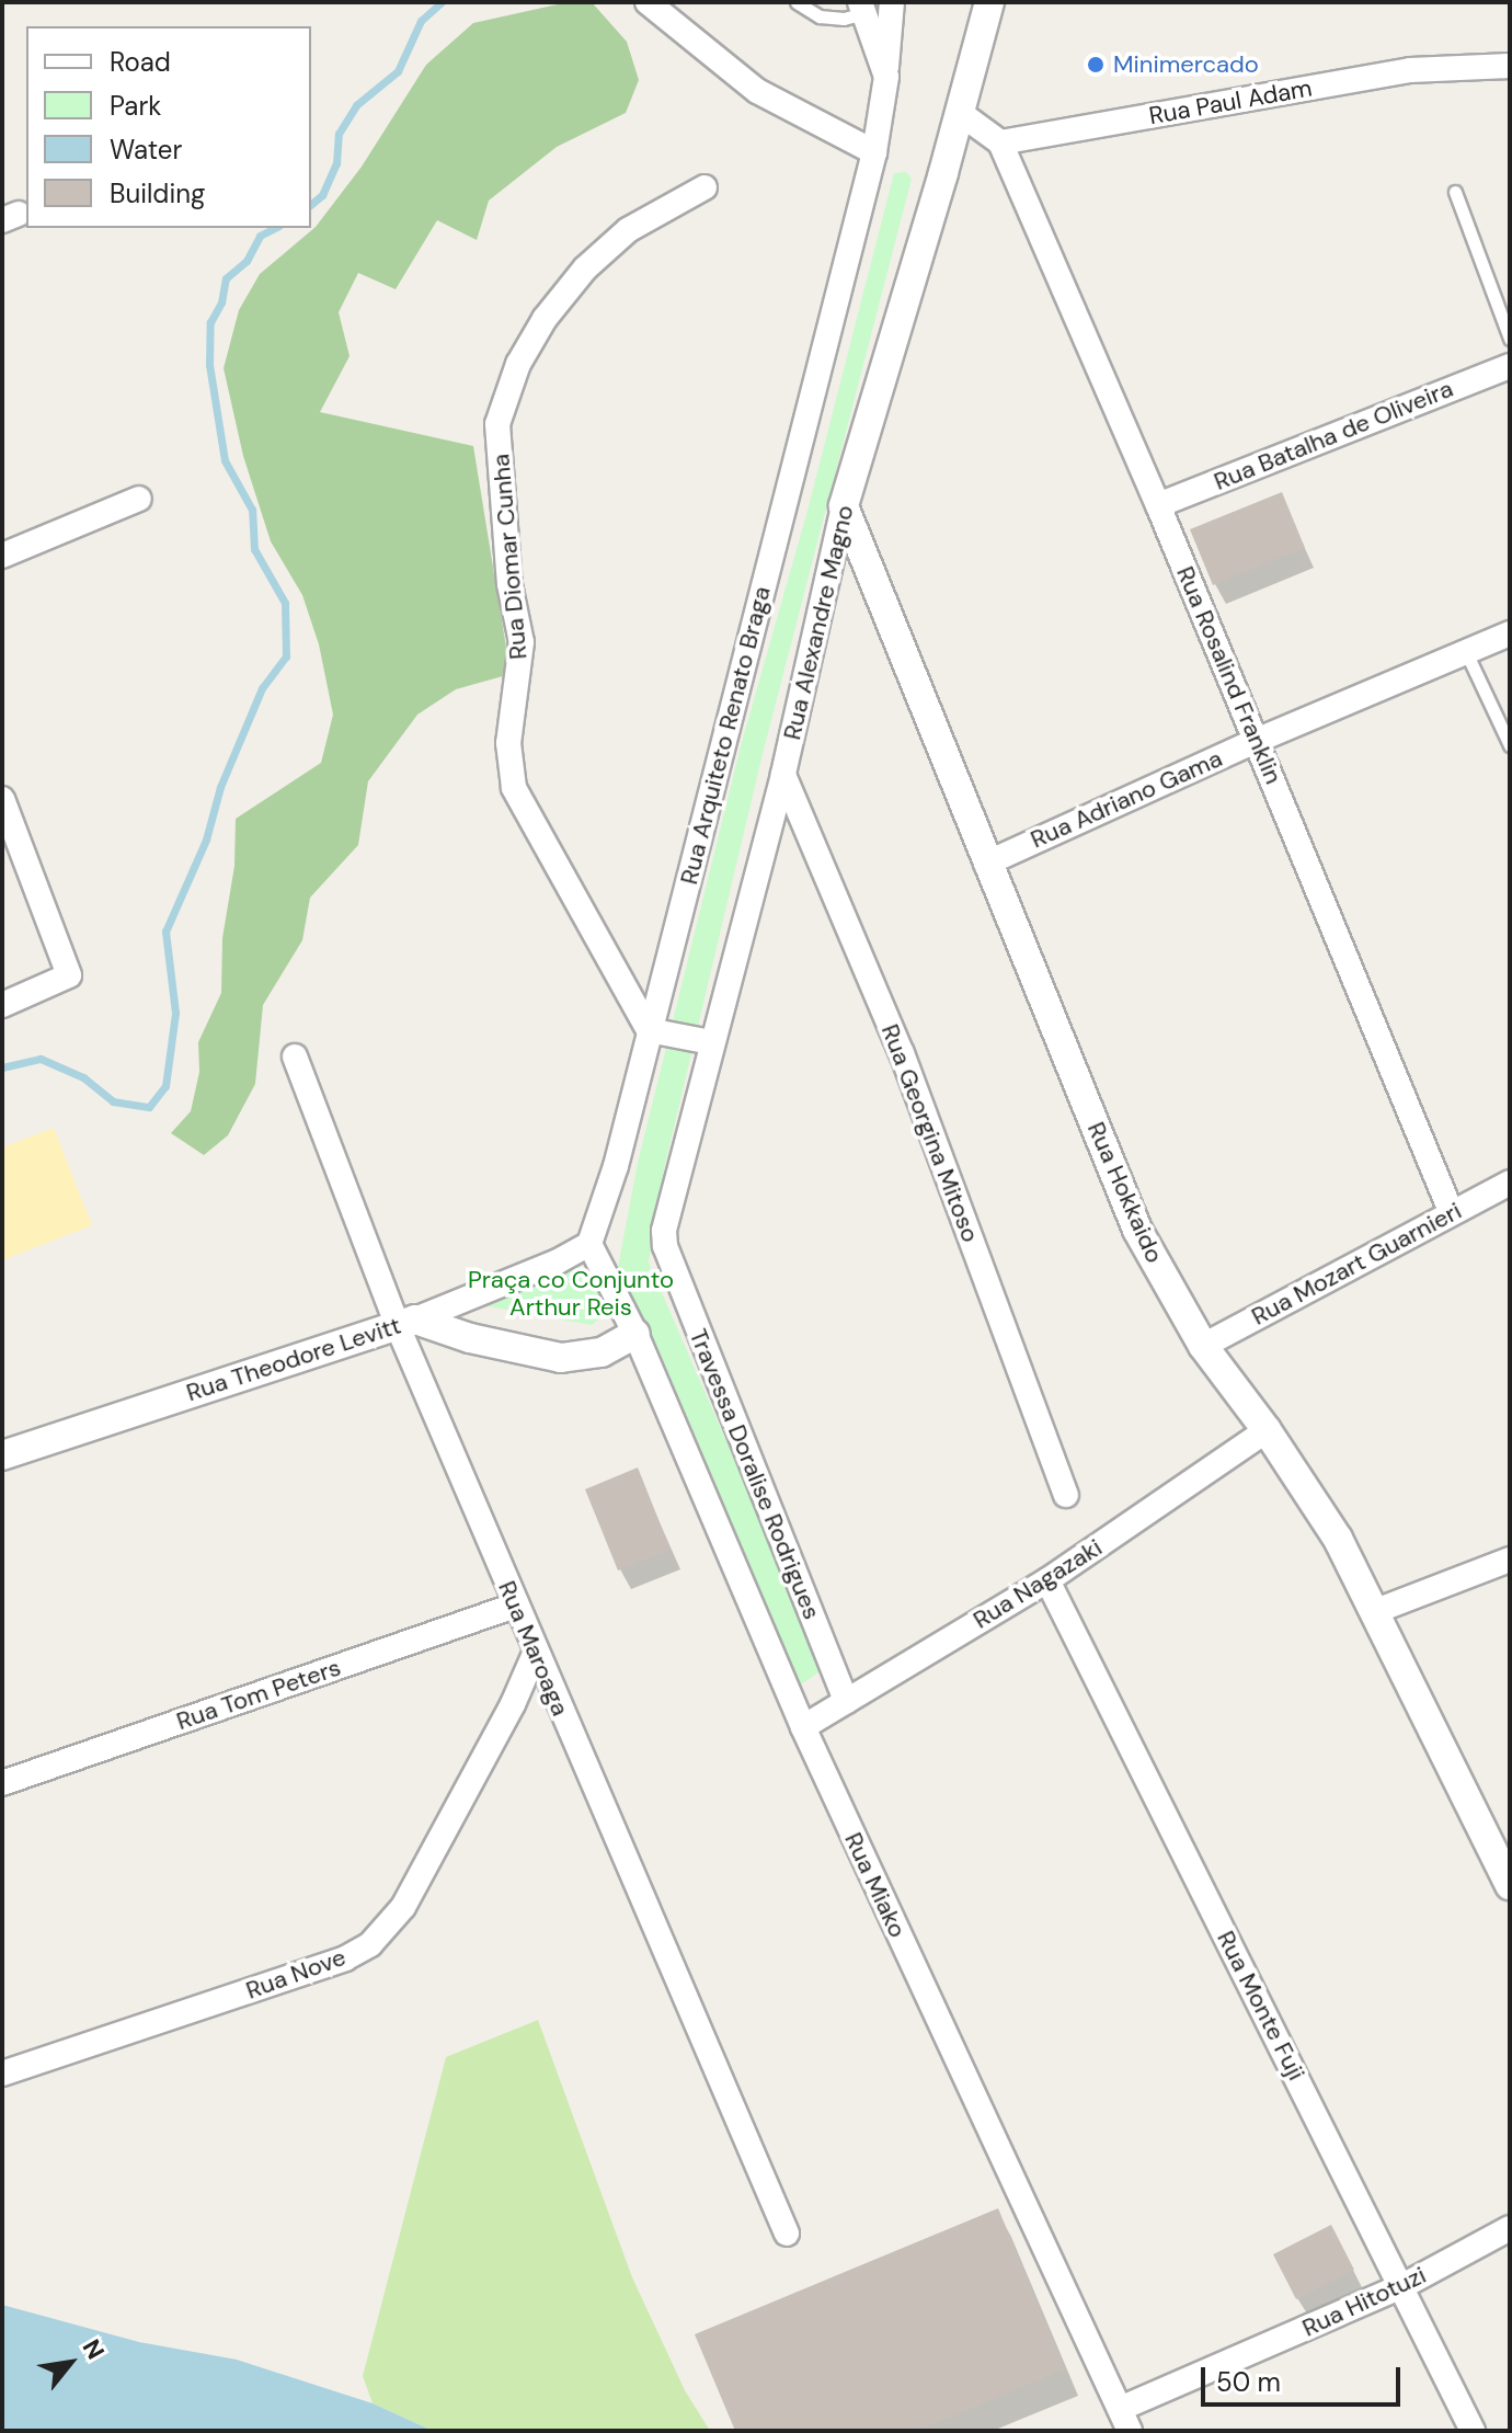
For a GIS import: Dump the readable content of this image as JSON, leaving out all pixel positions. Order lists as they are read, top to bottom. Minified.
{"streets":{"street":["Rua Paul Adam","Rua Batalha de Oliveira","Rua Diomar Cunha","Rua Alexandre Magno","Rua Rosalind Franklin","Rua Arquiteto Renato Braga","Rua Adriano Gama","Rua Georgina Mitoso","Rua Hokkaido","Rua Mozart Guarnieri","Rua Theodore Levitt","Travessa Doralise Rodrigues","Rua Nagazaki","Rua Maroaga","Rua Tom Peters","Rua Miako","Rua Nove","Rua Monte Fuji","Rua Hitotuzi"]},"crossings":[["Rua Paul Adam","Rua Rosalind Franklin"],["Rua Batalha de Oliveira","Rua Rosalind Franklin"],["Rua Diomar Cunha","Rua Arquiteto Renato Braga"],["Rua Alexandre Magno","Rua Georgina Mitoso"],["Rua Alexandre Magno","Rua Hokkaido"],["Rua Alexandre Magno","Travessa Doralise Rodrigues"],["Rua Rosalind Franklin","Rua Adriano Gama"],["Rua Rosalind Franklin","Rua Mozart Guarnieri"],["Rua Adriano Gama","Rua Hokkaido"],["Rua Hokkaido","Rua Mozart Guarnieri"],["Rua Hokkaido","Rua Nagazaki"],["Rua Theodore Levitt","Rua Maroaga"],["Rua Theodore Levitt","Rua Miako"],["Travessa Doralise Rodrigues","Rua Nagazaki"],["Rua Nagazaki","Rua Miako"],["Rua Nagazaki","Rua Monte Fuji"],["Rua Maroaga","Rua Tom Peters"],["Rua Maroaga","Rua Nove"],["Rua Miako","Rua Hitotuzi"],["Rua Monte Fuji","Rua Hitotuzi"]],"parks":["Praça co Conjunto Arthur Reis"],"places":["Minimercado"],"legend":["Road","Park","Water","Building"],"scale_bar":"50 m","north":"top right"}
